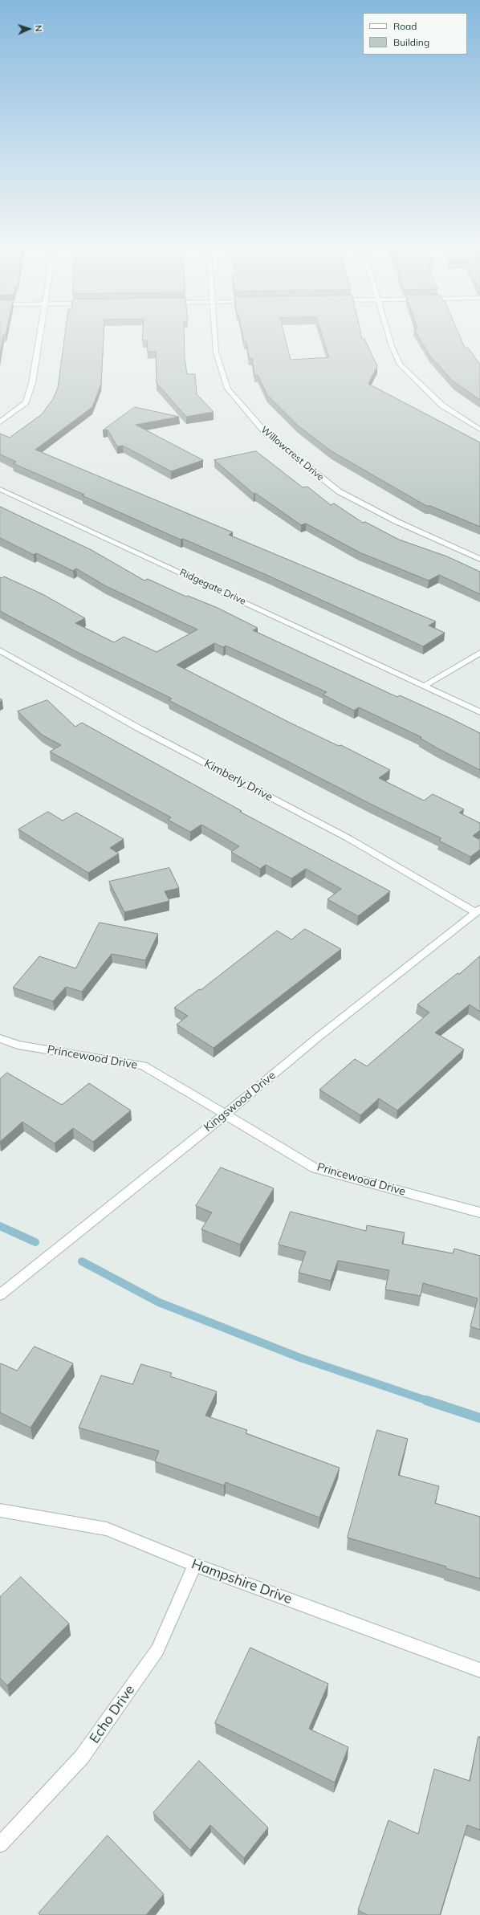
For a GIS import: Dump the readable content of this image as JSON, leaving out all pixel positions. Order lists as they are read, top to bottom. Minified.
{"streets":{"street":["Willowcrest Drive","Ridgegate Drive","Kimberly Drive","Princewood Drive","Kingswood Drive","Hampshire Drive","Echo Drive"]},"crossings":[["Kimberly Drive","Kingswood Drive"],["Princewood Drive","Kingswood Drive"],["Hampshire Drive","Echo Drive"]],"legend":["Road","Building"],"north":"right"}
